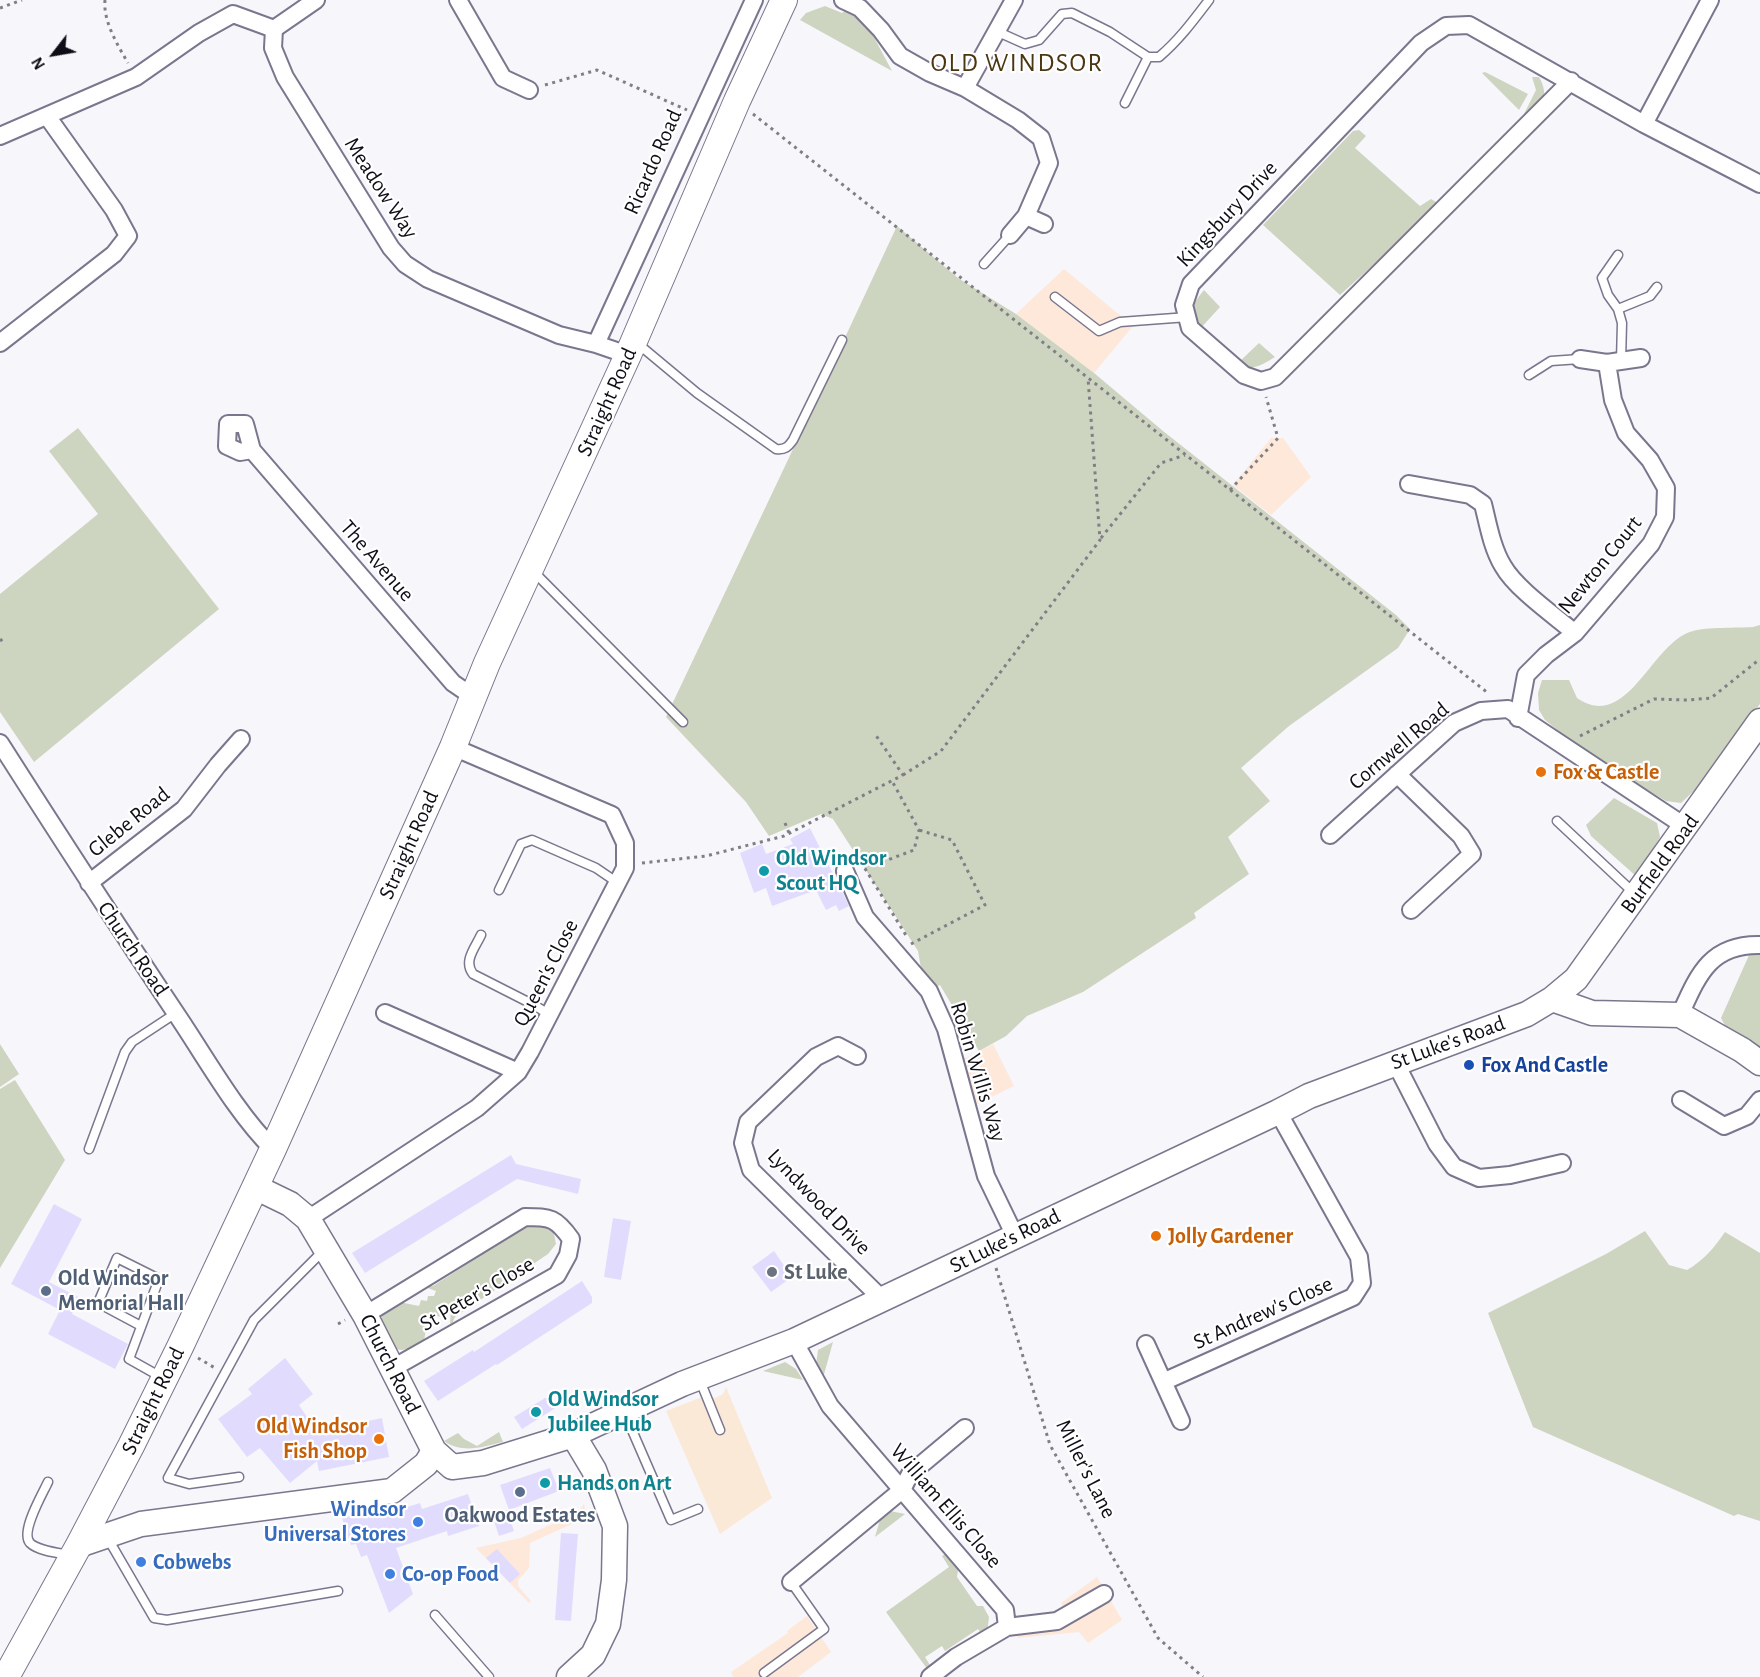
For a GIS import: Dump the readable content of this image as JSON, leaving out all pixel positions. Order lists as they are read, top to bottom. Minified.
{"streets":{"main road":["Straight Road","Burfield Road","Church Road","St Luke's Road"],"street":["Ricardo Road","Meadow Way","Kingsbury Drive","The Avenue","Newton Court","Cornwell Road","Glebe Road","Queen's Close","Robin Willis Way","Lyndwood Drive","St Peter's Close","St Andrew's Close","William Ellis Close"],"path":["Miller's Lane"]},"crossings":[["Ricardo Road","Meadow Way"],["Meadow Way","Straight Road"],["Straight Road","The Avenue"],["Straight Road","Church Road"],["Straight Road","Queen's Close"],["Newton Court","Cornwell Road"],["Glebe Road","Church Road"],["Burfield Road","St Luke's Road"],["Church Road","Queen's Close"],["Church Road","St Luke's Road"],["Church Road","St Peter's Close"],["St Luke's Road","Robin Willis Way"],["St Luke's Road","Lyndwood Drive"],["St Luke's Road","St Andrew's Close"],["St Luke's Road","Miller's Lane"],["St Luke's Road","William Ellis Close"]],"districts":["OLD WINDSOR"],"places":["Fox & Castle","Old Windsor Scout HQ","Fox And Castle","Jolly Gardener","St Luke","Old Windsor Memorial Hall","Old Windsor Jubilee Hub","Old Windsor Fish Shop","Hands on Art","Oakwood Estates","Windsor Universal Stores","Cobwebs","Co-op Food"],"north":"bottom left"}
